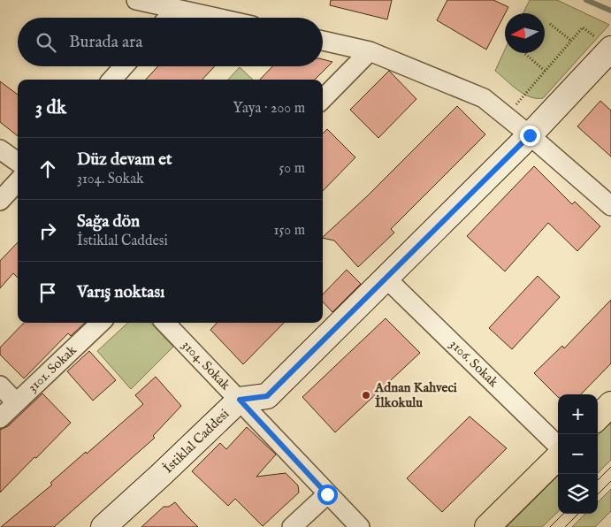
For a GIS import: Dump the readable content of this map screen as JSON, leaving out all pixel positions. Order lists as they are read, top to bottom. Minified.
{"streets":{"street":["3106. Sokak","3104. Sokak","3101. Sokak","İstiklal Caddesi"]},"crossings":[["3106. Sokak","İstiklal Caddesi"],["3104. Sokak","İstiklal Caddesi"]],"places":["Adnan Kahveci İlkokulu"],"north":"left","page":{"search":"Burada ara","heading":["3 dk","Yaya · 200 m"],"list":[["Düz devam et","3104. Sokak","50 m"],["Sağa dön","İstiklal Caddesi","150 m"],"Varış noktası"],"map_buttons":["+","−"]}}
